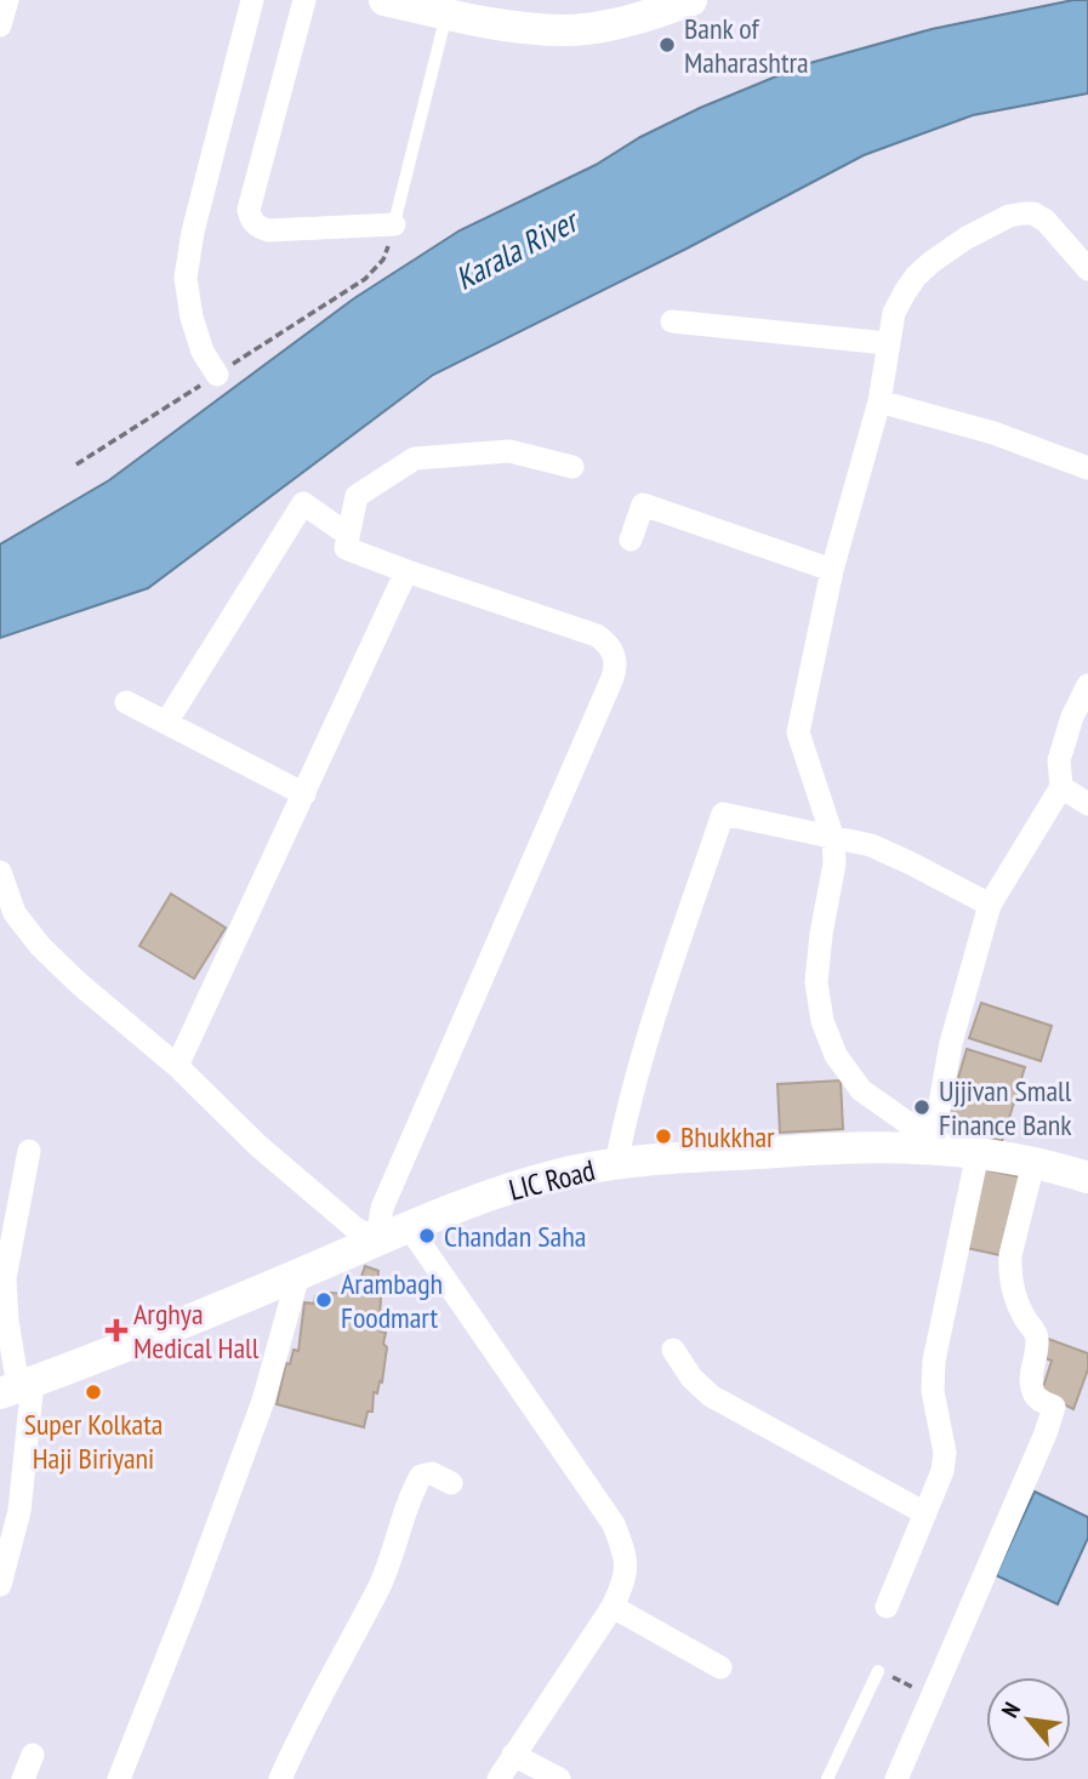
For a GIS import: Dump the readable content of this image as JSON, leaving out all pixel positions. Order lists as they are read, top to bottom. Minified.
{"streets":{"main road":["LIC Road"]},"water":["Karala River"],"places":{"other":["Bank of Maharashtra","Ujjivan Small Finance Bank","Bhukkhar","Chandan Saha","Arambagh Foodmart","Super Kolkata Haji Biriyani"],"health":["Arghya Medical Hall"]},"north":"top left"}
